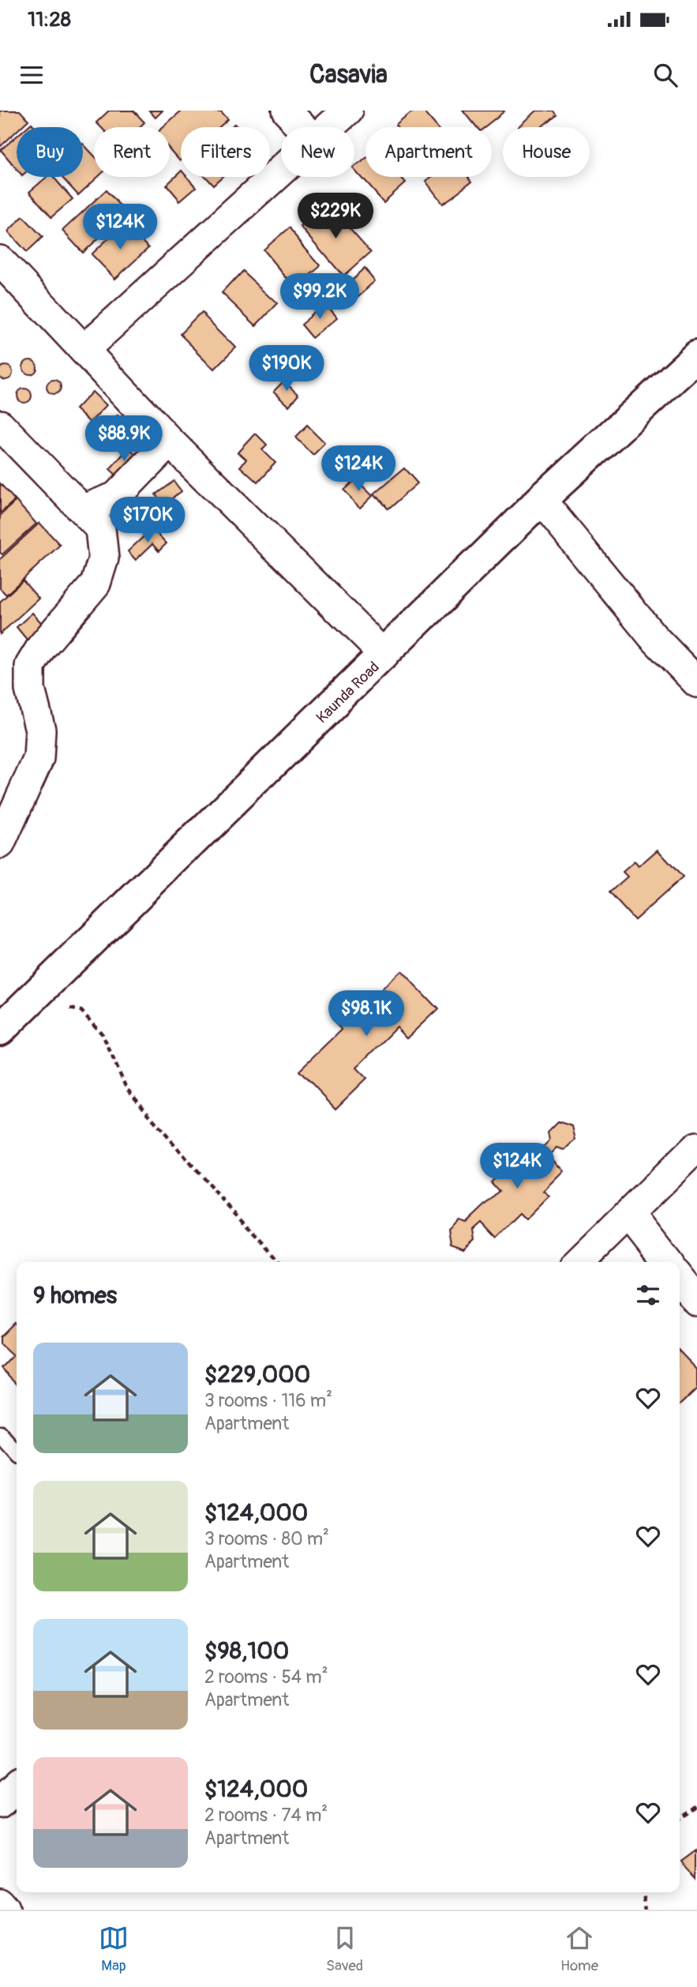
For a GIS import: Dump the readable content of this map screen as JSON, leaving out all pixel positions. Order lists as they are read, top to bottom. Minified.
{"streets":{"main road":["Kaunda Road"]},"page":{"status":"11:28","header":"Casavia","chip":["Buy","Rent","Filters","New","Apartment","House"],"price":["$229K","$124K","$99.2K","$190K","$88.9K","$124K","$170K","$98.1K","$124K"],"heading":"9 homes","list":[{"name":"$229,000","note":"3 rooms · 116 m² · Apartment"},{"name":"$124,000","note":"3 rooms · 80 m² · Apartment"},{"name":"$98,100","note":"2 rooms · 54 m² · Apartment"},{"name":"$124,000","note":"2 rooms · 74 m² · Apartment"}],"tabs":["Map","Saved","Home"]}}
